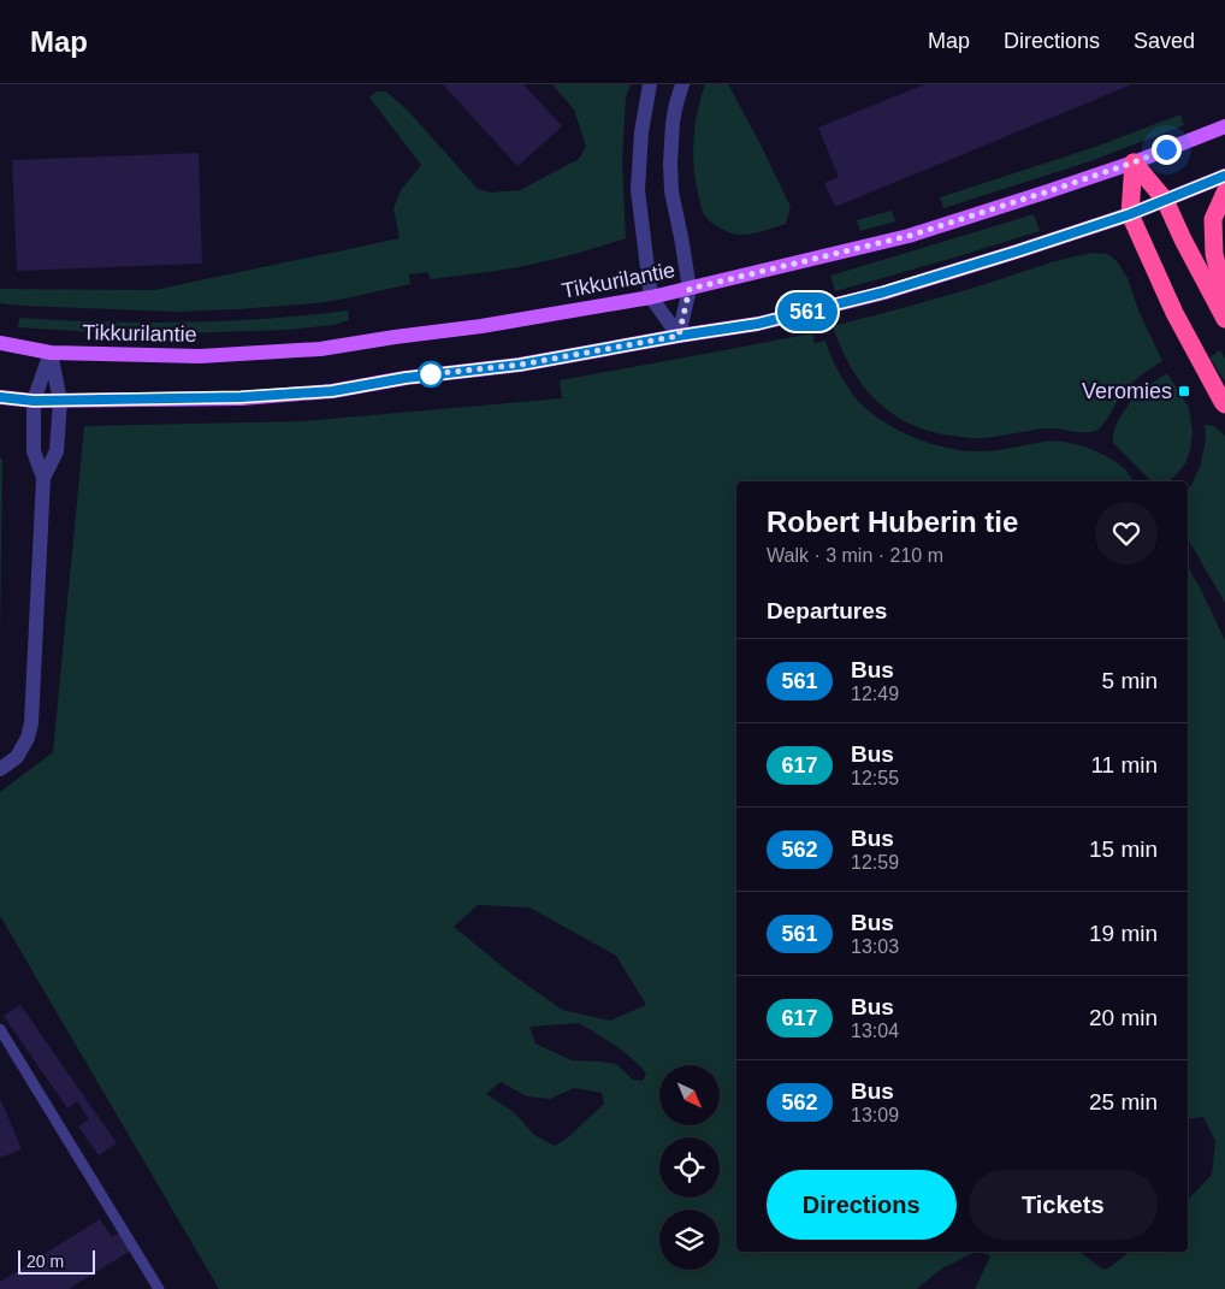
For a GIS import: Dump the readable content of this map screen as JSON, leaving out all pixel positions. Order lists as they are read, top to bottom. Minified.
{"streets":{"main road":["Tikkurilantie"]},"places":{"transit":["Veromies"]},"lines":["bus line 561"],"scale_bar":"20 m","north":"bottom right","page":{"header":"Map","nav":["Map","Directions","Saved"],"on_map":"561","heading":[["Robert Huberin tie","Walk · 3 min · 210 m"],"Departures"],"list":[{"mark":"561","name":"Bus","note":"12:49","value":"5 min"},{"mark":"617","name":"Bus","note":"12:55","value":"11 min"},{"mark":"562","name":"Bus","note":"12:59","value":"15 min"},{"mark":"561","name":"Bus","note":"13:03","value":"19 min"},{"mark":"617","name":"Bus","note":"13:04","value":"20 min"},{"mark":"562","name":"Bus","note":"13:09","value":"25 min"}],"buttons":["Directions","Tickets"],"scale":"20 m"}}
